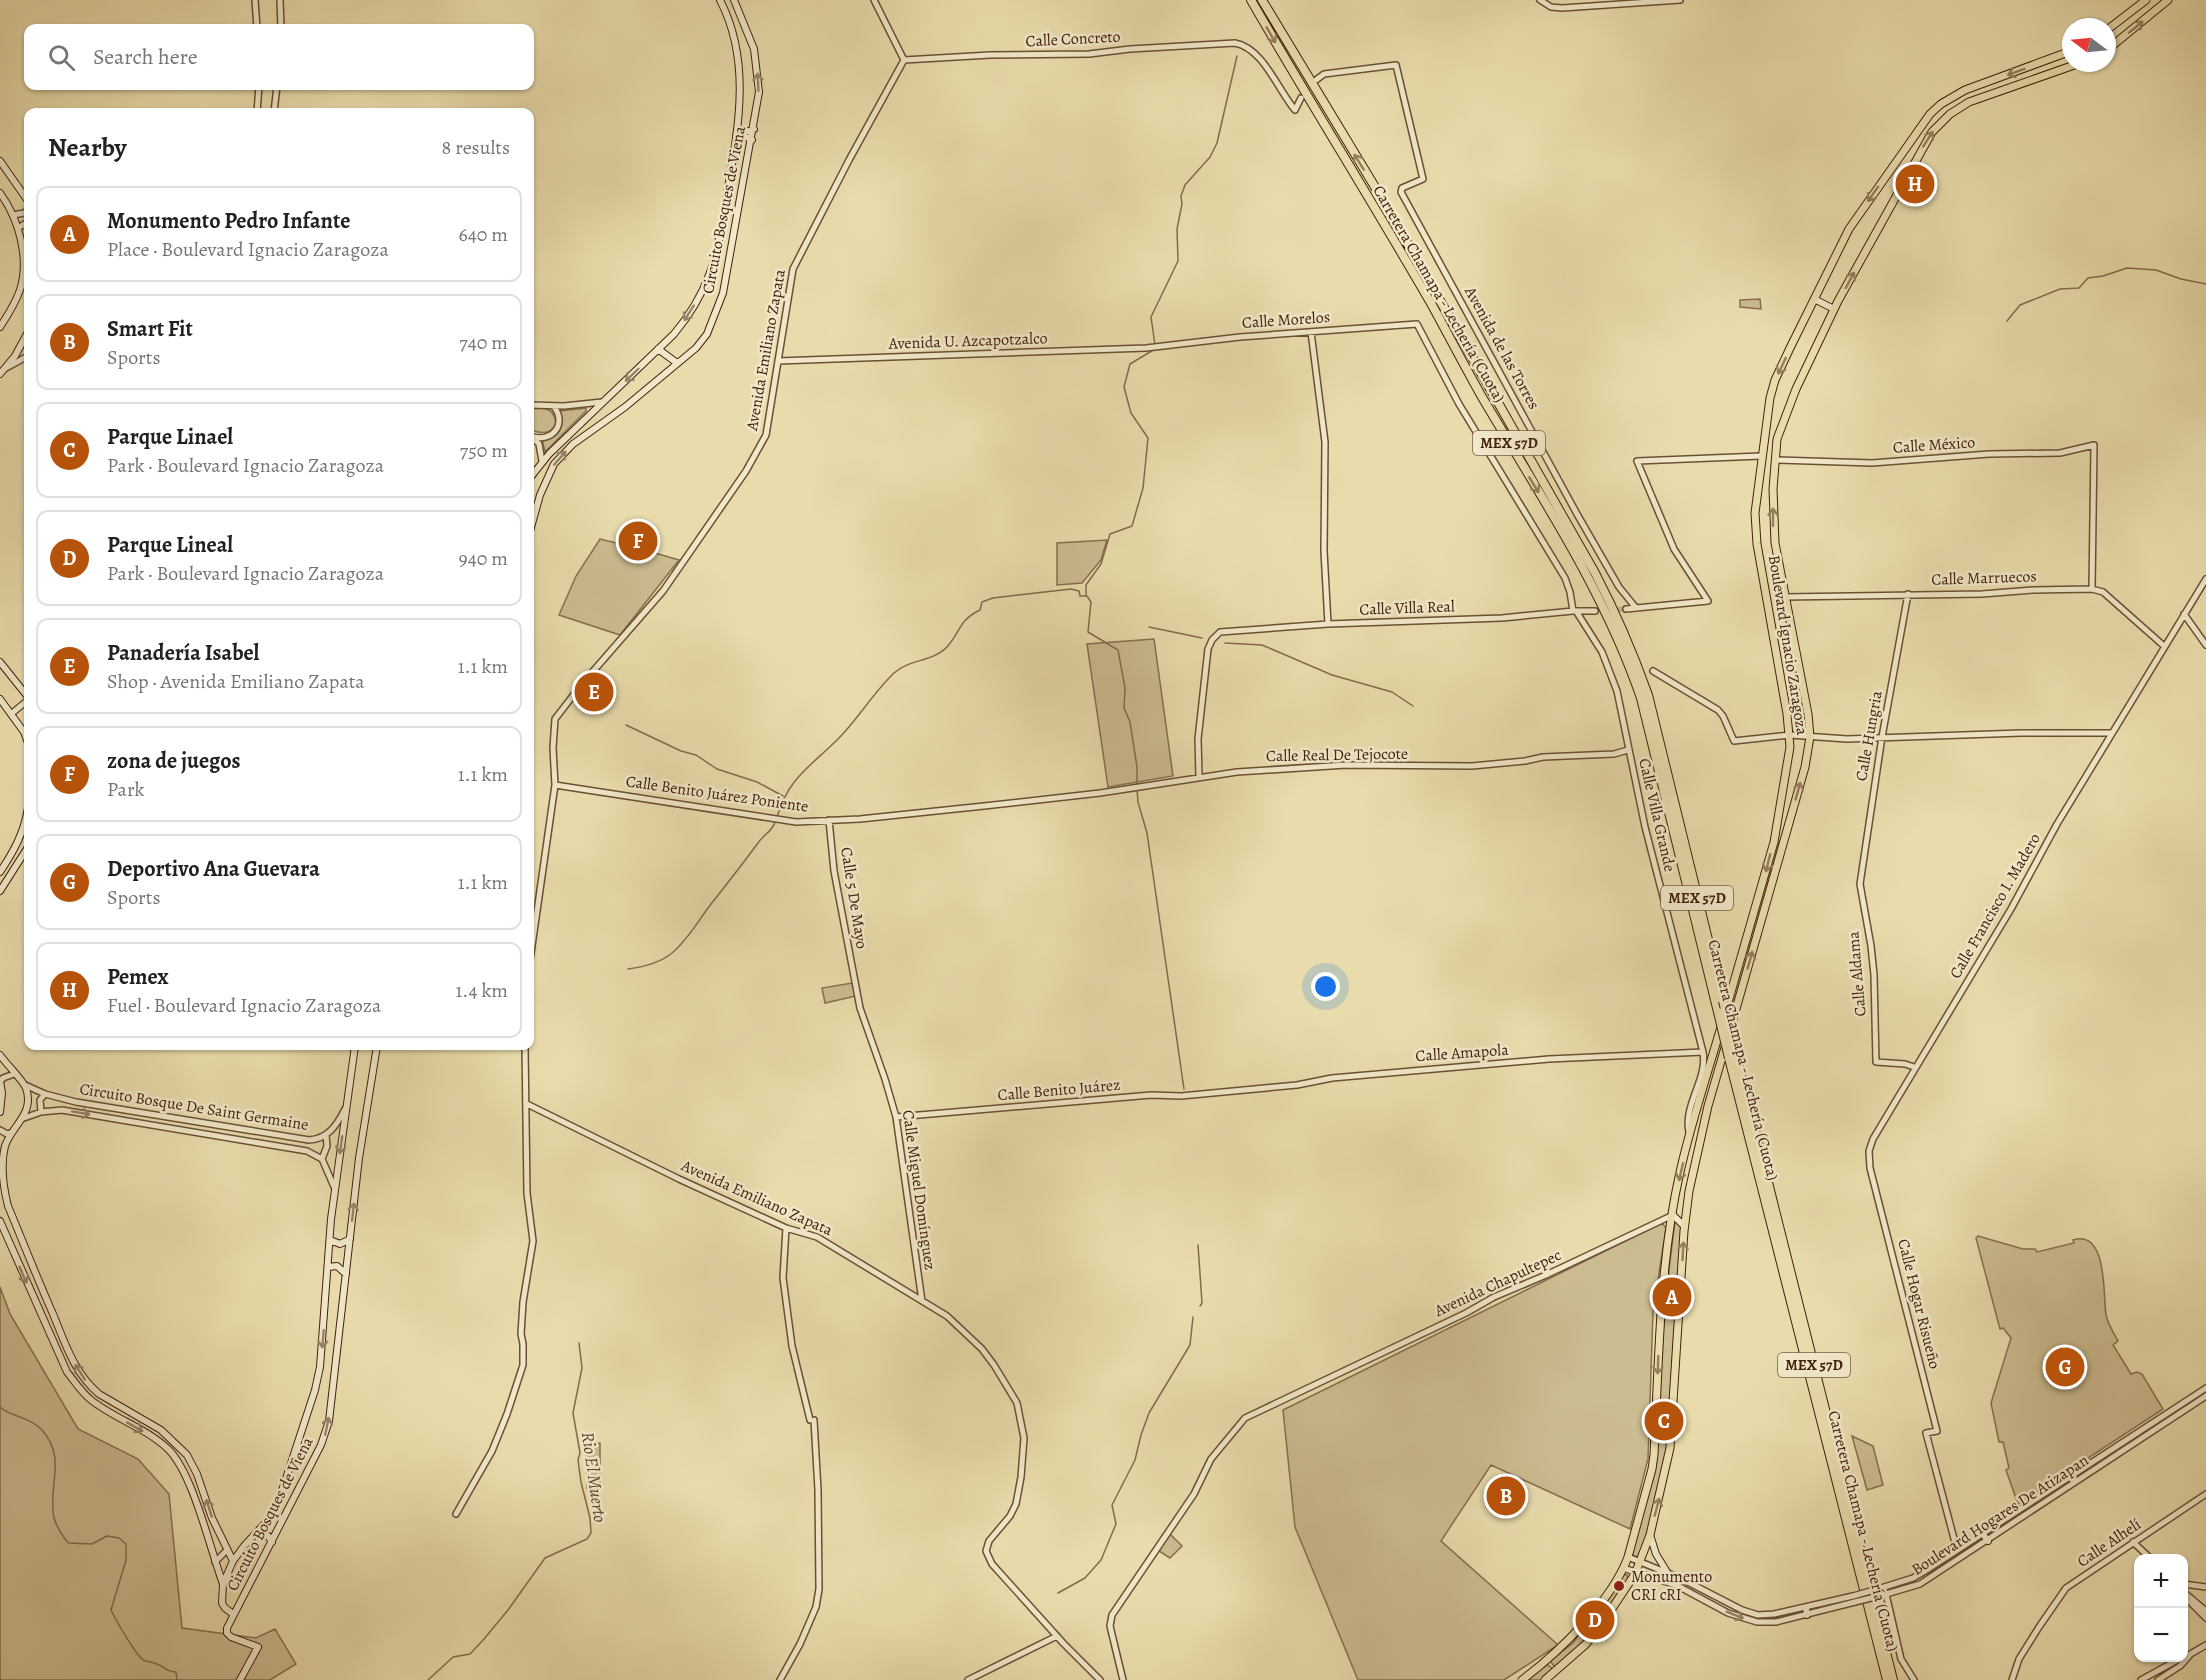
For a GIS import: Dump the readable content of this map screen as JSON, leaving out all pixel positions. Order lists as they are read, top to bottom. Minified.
{"streets":{"highway":["Carretera Chamapa - Lechería (Cuota)","MEX 57D"],"main road":["Circuito Bosques de Viena","Boulevard Ignacio Zaragoza"],"street":["Calle Concreto","Calle Morelos","Avenida U. Azcapotzalco","Avenida de las Torres","Avenida Emiliano Zapata","Calle México","Calle Marruecos","Calle Villa Real","Calle Hungria","Calle Real De Tejocote","Calle Benito Juárez Poniente","Calle Villa Grande","Calle 5 De Mayo","Calle Francisco I. Madero","Calle Aldama","Calle Amapola","Calle Benito Juárez","Circuito Bosque De Saint Germaine","Calle Miguel Domínguez","Avenida Chapultepec","Calle Hogar Risueño","Boulevard Hogares De Atizapan","Calle Alhelí"]},"crossings":[["Calle Concreto","Avenida Emiliano Zapata"],["Circuito Bosques de Viena","Circuito Bosque De Saint Germaine"],["Calle Morelos","Avenida U. Azcapotzalco"],["Calle Morelos","Calle Villa Grande"],["Avenida U. Azcapotzalco","Avenida Emiliano Zapata"],["Avenida Emiliano Zapata","Calle Benito Juárez Poniente"],["Avenida Emiliano Zapata","Calle Miguel Domínguez"],["Calle México","Calle Marruecos"],["Calle México","Boulevard Ignacio Zaragoza"],["Calle Marruecos","Boulevard Ignacio Zaragoza"],["Calle Marruecos","Calle Hungria"],["Calle Villa Real","Calle Real De Tejocote"],["Calle Villa Real","Calle Villa Grande"],["Boulevard Ignacio Zaragoza","Calle Villa Grande"],["Boulevard Ignacio Zaragoza","Avenida Chapultepec"],["Boulevard Ignacio Zaragoza","Boulevard Hogares De Atizapan"],["Calle Hungria","Calle Aldama"],["Calle Real De Tejocote","Calle Benito Juárez Poniente"],["Calle Real De Tejocote","Calle Villa Grande"],["Calle Benito Juárez Poniente","Calle 5 De Mayo"],["Calle Villa Grande","Calle Amapola"],["Calle 5 De Mayo","Calle Miguel Domínguez"],["Calle Francisco I. Madero","Calle Aldama"],["Calle Francisco I. Madero","Calle Hogar Risueño"],["Calle Amapola","Calle Benito Juárez"],["Calle Benito Juárez","Calle Miguel Domínguez"],["Calle Hogar Risueño","Boulevard Hogares De Atizapan"]],"water":["Rio El Muerto"],"places":["Monumento CRI cRI"],"north":"left","page":{"search":"Search here","heading":["Nearby","8 results"],"pins":["H","F","E","A","G","C","B","D"],"list":[{"mark":"A","name":"Monumento Pedro Infante","note":"Place · Boulevard Ignacio Zaragoza","value":"640 m"},{"mark":"B","name":"Smart Fit","note":"Sports","value":"740 m"},{"mark":"C","name":"Parque Linael","note":"Park · Boulevard Ignacio Zaragoza","value":"750 m"},{"mark":"D","name":"Parque Lineal","note":"Park · Boulevard Ignacio Zaragoza","value":"940 m"},{"mark":"E","name":"Panadería Isabel","note":"Shop · Avenida Emiliano Zapata","value":"1.1 km"},{"mark":"F","name":"zona de juegos","note":"Park","value":"1.1 km"},{"mark":"G","name":"Deportivo Ana Guevara","note":"Sports","value":"1.1 km"},{"mark":"H","name":"Pemex","note":"Fuel · Boulevard Ignacio Zaragoza","value":"1.4 km"}],"map_buttons":["+","−"]}}
